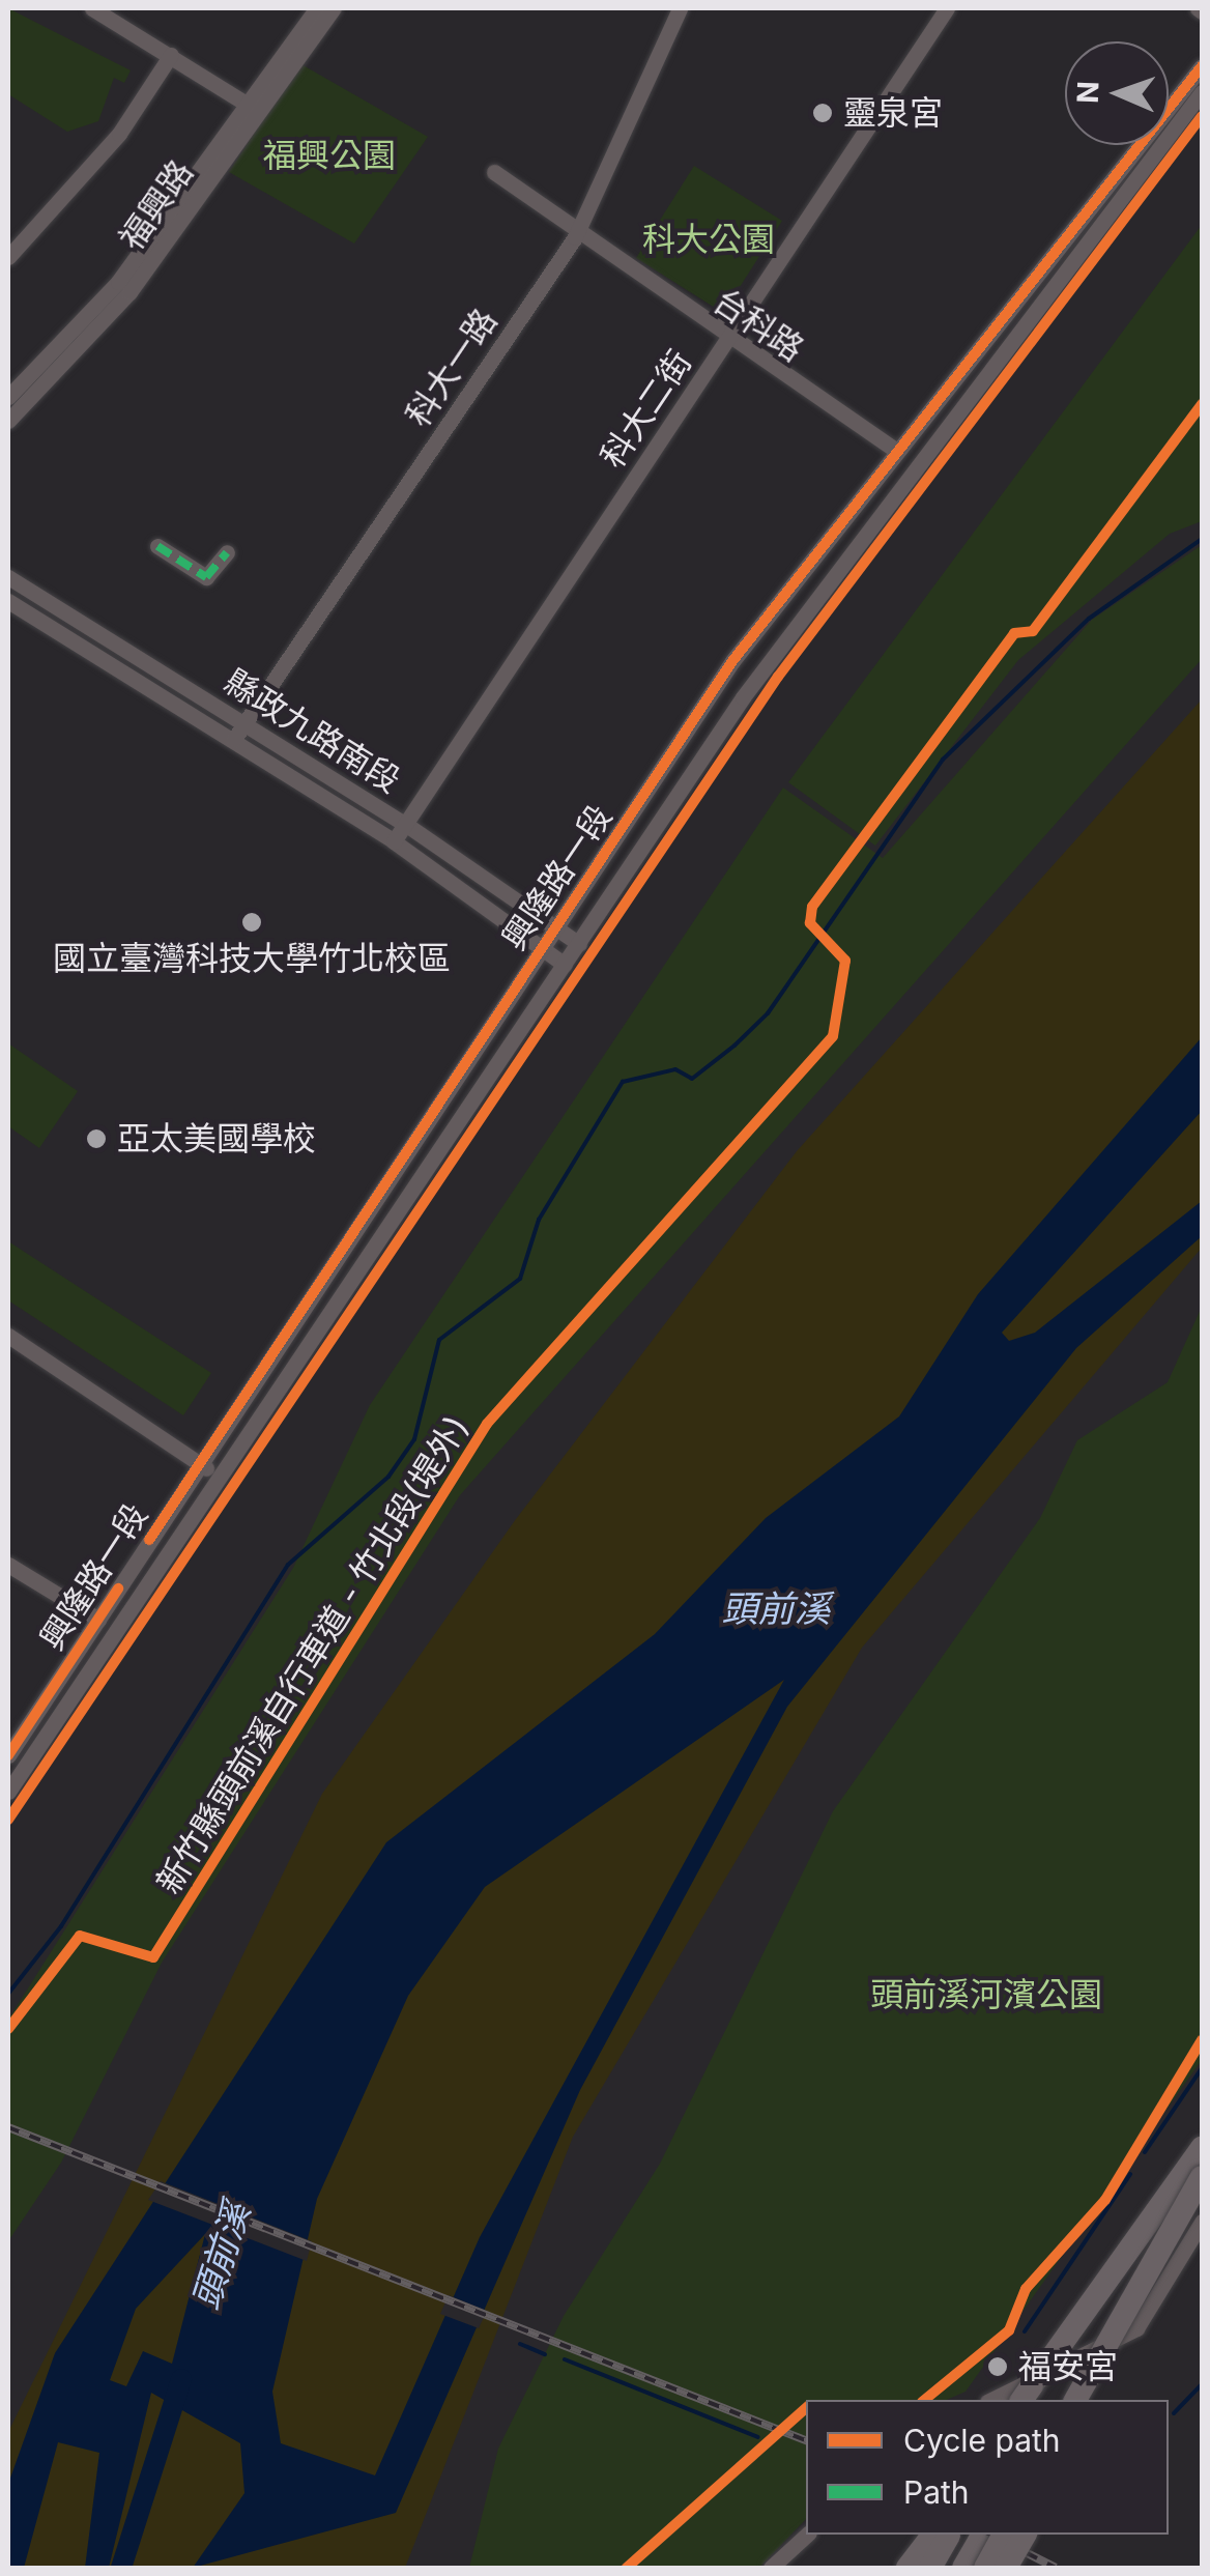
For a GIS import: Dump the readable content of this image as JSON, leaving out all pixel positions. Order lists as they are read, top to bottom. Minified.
{"streets":{"street":["福興路","台科路","科大一路","科大二街","縣政九路南段","興隆路一段"],"cycle path":["新竹縣頭前溪自行車道 - 竹北段(堤外)"]},"crossings":[["台科路","科大一路"],["台科路","科大二街"],["台科路","興隆路一段"],["科大一路","縣政九路南段"],["科大二街","縣政九路南段"],["縣政九路南段","興隆路一段"]],"water":["頭前溪"],"parks":["福興公園","科大公園","頭前溪河濱公園"],"places":["靈泉宮","國立臺灣科技大學竹北校區","亞太美國學校","福安宮"],"legend":["Cycle path","Path"],"north":"left"}
